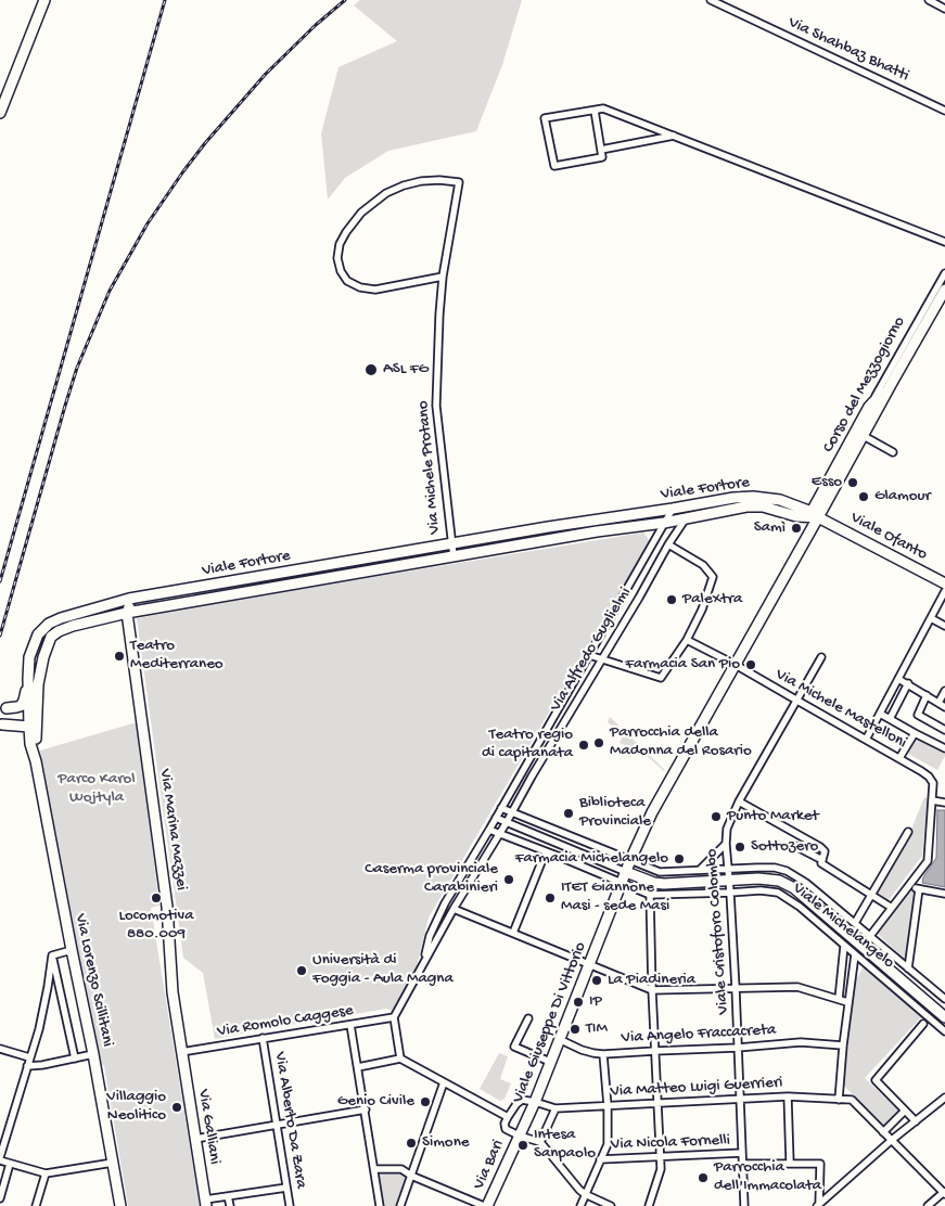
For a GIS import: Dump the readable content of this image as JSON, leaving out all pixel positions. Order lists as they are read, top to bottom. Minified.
{"streets":{"main road":["Corso del Mezzogiorno","Viale Fortore","Viale Ofanto","Via Marina Mazzei","Viale Michelangelo","Via Lorenzo Scillitani","Viale Giuseppe Di Vittorio","Via Galliani","Via Bari"],"street":["Via Shahbaz Bhatti","Via Michele Protano","Via Alfredo Guglielmi","Via Michele Mastelloni","Viale Cristoforo Colombo","Via Romolo Caggese","Via Angelo Fraccacreta","Via Matteo Luigi Guerrieri","Via Alberto Da Zara","Via Nicola Fornelli"]},"crossings":[["Corso del Mezzogiorno","Viale Fortore"],["Corso del Mezzogiorno","Viale Ofanto"],["Corso del Mezzogiorno","Viale Giuseppe Di Vittorio"],["Via Michele Protano","Viale Fortore"],["Viale Fortore","Viale Ofanto"],["Viale Fortore","Via Alfredo Guglielmi"],["Viale Fortore","Via Marina Mazzei"],["Viale Fortore","Viale Giuseppe Di Vittorio"],["Viale Ofanto","Viale Giuseppe Di Vittorio"],["Via Alfredo Guglielmi","Viale Michelangelo"],["Via Alfredo Guglielmi","Via Romolo Caggese"],["Via Michele Mastelloni","Viale Michelangelo"],["Via Michele Mastelloni","Viale Cristoforo Colombo"],["Via Michele Mastelloni","Viale Giuseppe Di Vittorio"],["Via Marina Mazzei","Via Romolo Caggese"],["Via Marina Mazzei","Via Galliani"],["Viale Michelangelo","Viale Cristoforo Colombo"],["Viale Michelangelo","Viale Giuseppe Di Vittorio"],["Viale Cristoforo Colombo","Via Angelo Fraccacreta"],["Viale Cristoforo Colombo","Via Matteo Luigi Guerrieri"],["Viale Cristoforo Colombo","Via Nicola Fornelli"],["Via Romolo Caggese","Via Alberto Da Zara"],["Via Romolo Caggese","Via Galliani"],["Viale Giuseppe Di Vittorio","Via Angelo Fraccacreta"],["Viale Giuseppe Di Vittorio","Via Matteo Luigi Guerrieri"],["Viale Giuseppe Di Vittorio","Via Bari"]],"parks":["Parco Karol Wojtyla"],"places":["ASL FG","Esso","Glamour","Samì","PaleXtra","Teatro Mediterraneo","Farmacia San Pio","Parrocchia della Madonna del Rosario","Teatro regio di capitanata","Biblioteca Provinciale","Punto Market","Sottozero","Farmacia Michelangelo","Caserma provinciale Carabinieri","Locomotiva 880.009","ITET Giannone Masi - sede Masi","Università di Foggia - Aula Magna","La Piadineria","IP","TIM","Genio Civile","Villaggio Neolitico","Simone","Intesa Sanpaolo","Parrocchia dell'Immacolata"]}
